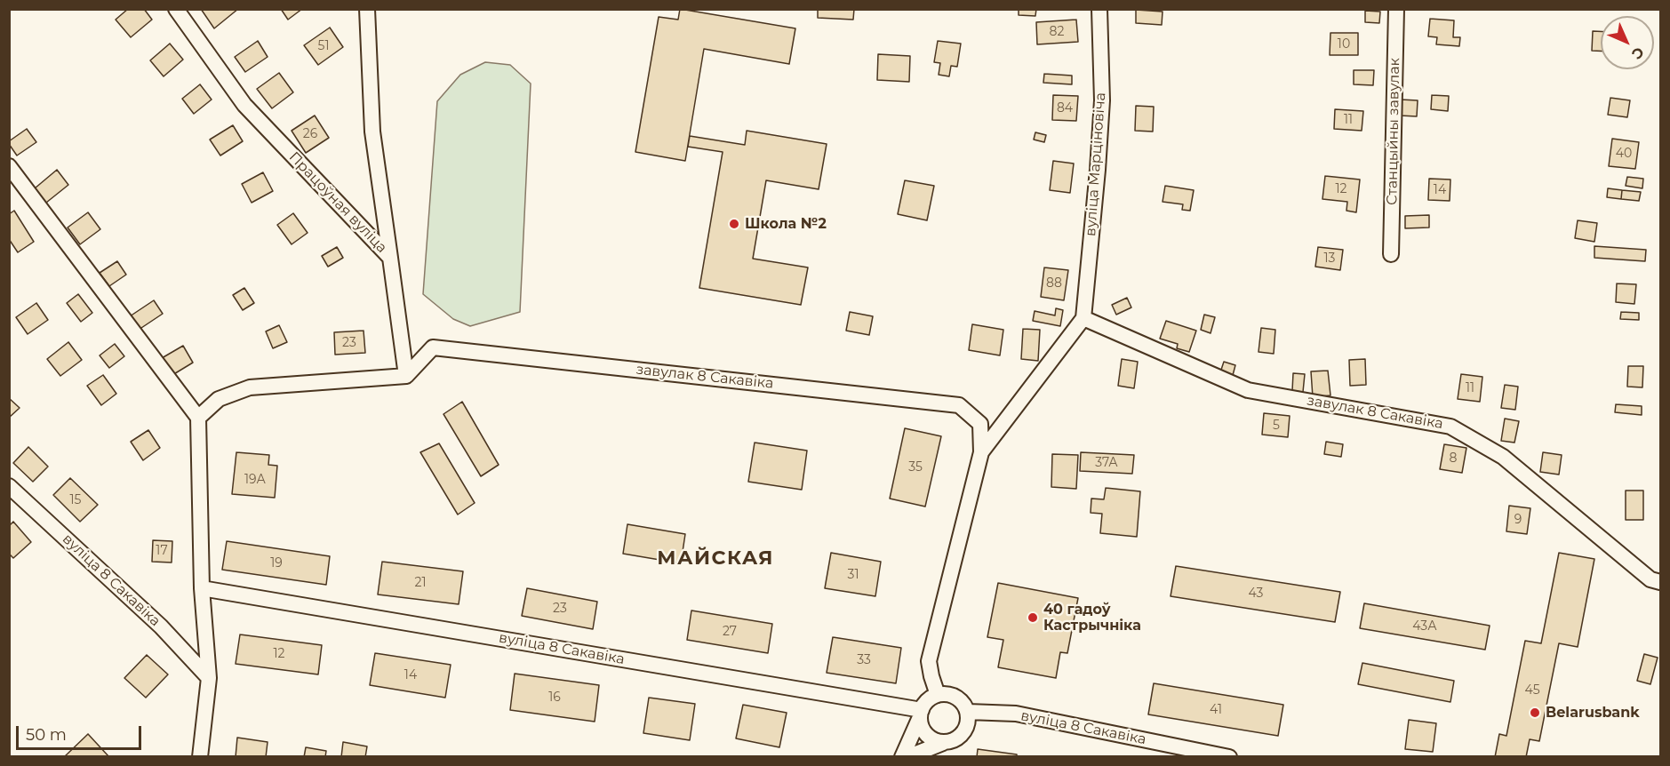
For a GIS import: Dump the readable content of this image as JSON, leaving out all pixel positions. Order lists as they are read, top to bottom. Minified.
{"streets":{"street":["Станцыйны завулак","вуліца Марціновіча","Працоўная вуліца","завулак 8 Сакавіка","вуліца 8 Сакавіка"]},"crossings":[["вуліца Марціновіча","завулак 8 Сакавіка"],["Працоўная вуліца","завулак 8 Сакавіка"]],"districts":["МАЙСКАЯ"],"places":["Школа №2","40 гадоў Кастрычніка","Belarusbank"],"house_numbers":["82","10","51","84","11","26","40","12","14","13","88","23","11","5","8","37А","35","19А","15","9","17","19","31","21","43","23","43А","27","12","33","14","45","16","41"],"scale_bar":"50 m","north":"bottom right"}
